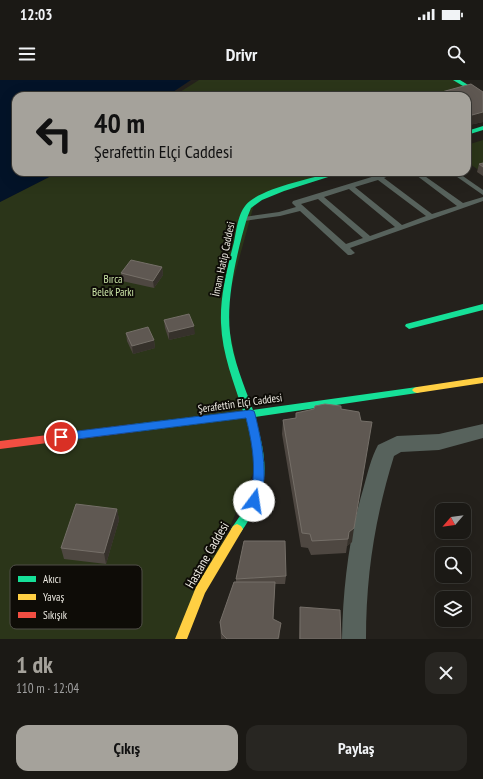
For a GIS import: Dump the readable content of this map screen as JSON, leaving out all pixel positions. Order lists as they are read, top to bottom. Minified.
{"streets":{"street":["İmam Hatip Caddesi","Şerafettin Elçi Caddesi","Hastane Caddesi"]},"crossings":[["İmam Hatip Caddesi","Şerafettin Elçi Caddesi"],["İmam Hatip Caddesi","Hastane Caddesi"],["Şerafettin Elçi Caddesi","Hastane Caddesi"]],"parks":["Bırca Belek Parkı"],"legend":["Akıcı","Yavaş","Sıkışık"],"north":"bottom left","page":{"status":"12:03","header":"Drivr","turn":["40 m","Şerafettin Elçi Caddesi"],"heading":["1 dk","110 m · 12:04"],"buttons":["Çıkış","Paylaş"]}}
